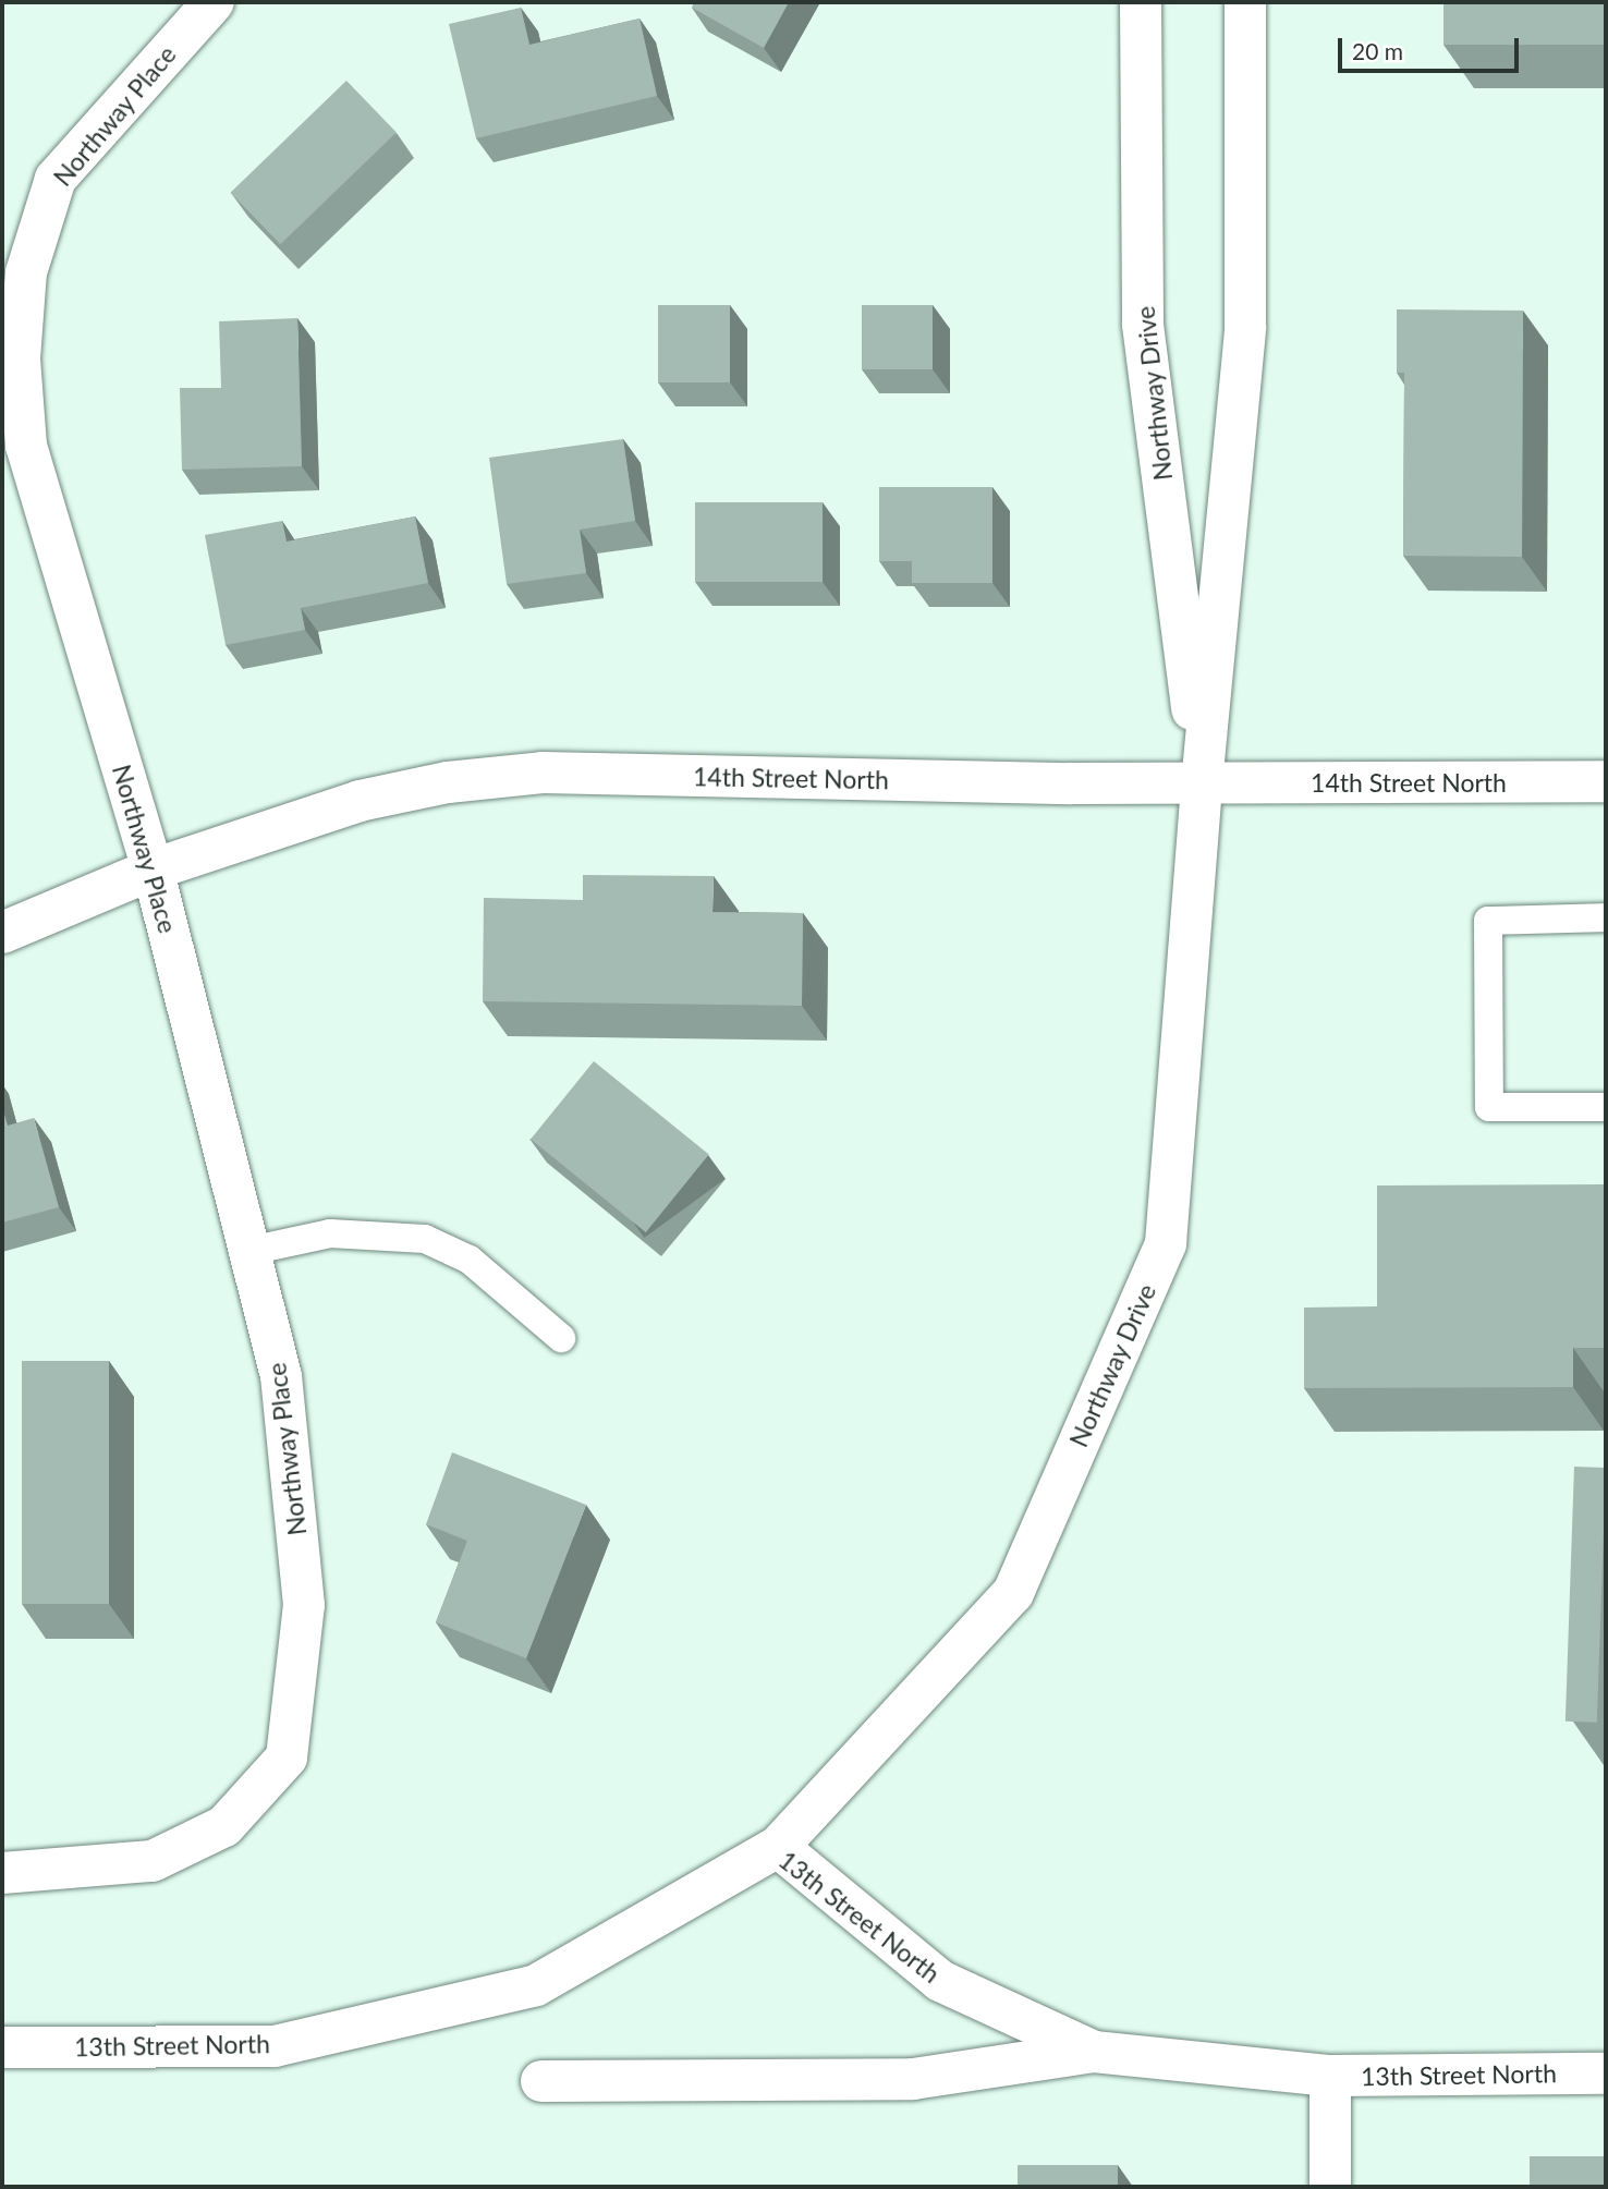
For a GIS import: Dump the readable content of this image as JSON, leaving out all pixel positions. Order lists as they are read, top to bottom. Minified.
{"streets":{"street":["Northway Place","Northway Drive","14th Street North","13th Street North"]},"crossings":[["Northway Place","14th Street North"],["Northway Drive","14th Street North"],["Northway Drive","13th Street North"]],"scale_bar":"20 m"}
